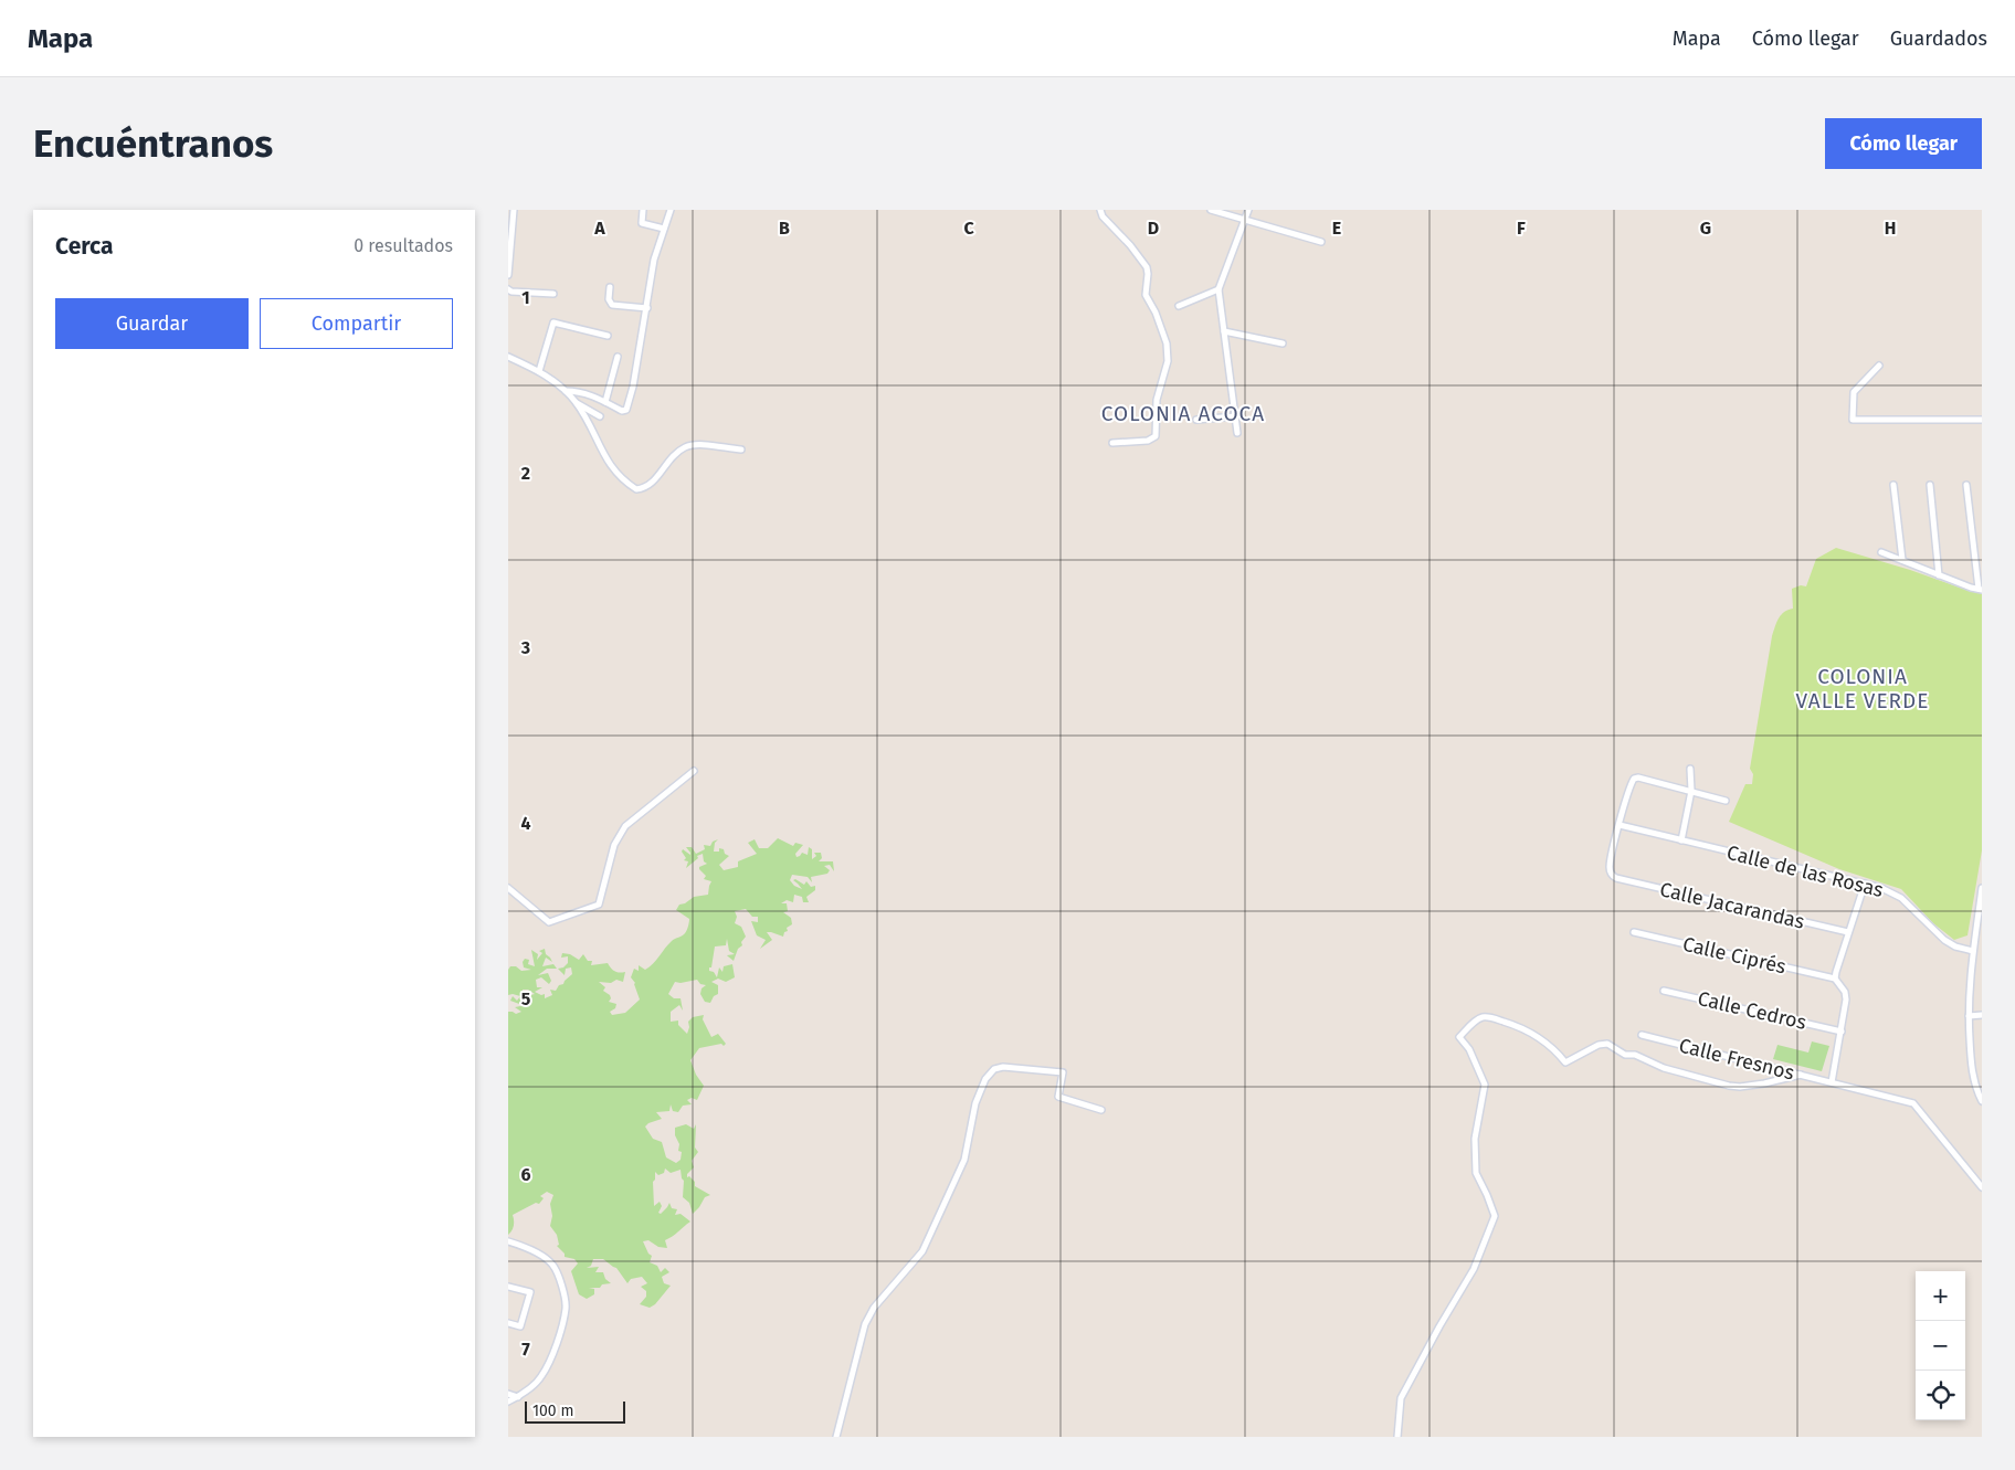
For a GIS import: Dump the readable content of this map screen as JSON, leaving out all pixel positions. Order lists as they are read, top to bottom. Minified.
{"streets":{"street":["Calle de las Rosas","Calle Jacarandas","Calle Ciprés","Calle Cedros","Calle Fresnos"]},"crossings":[["Calle de las Rosas","Calle Jacarandas"]],"districts":["COLONIA ACOCA","COLONIA VALLE VERDE"],"scale_bar":"100 m","page":{"header":"Mapa","nav":["Mapa","Cómo llegar","Guardados"],"buttons":["Cómo llegar",["Guardar","Compartir"]],"title":"Encuéntranos","heading":["Cerca","0 resultados"],"map_buttons":["+","−"],"scale":"100 m"},"grid":{"columns":["A","B","C","D","E","F","G","H"],"rows":["1","2","3","4","5","6","7"]}}
